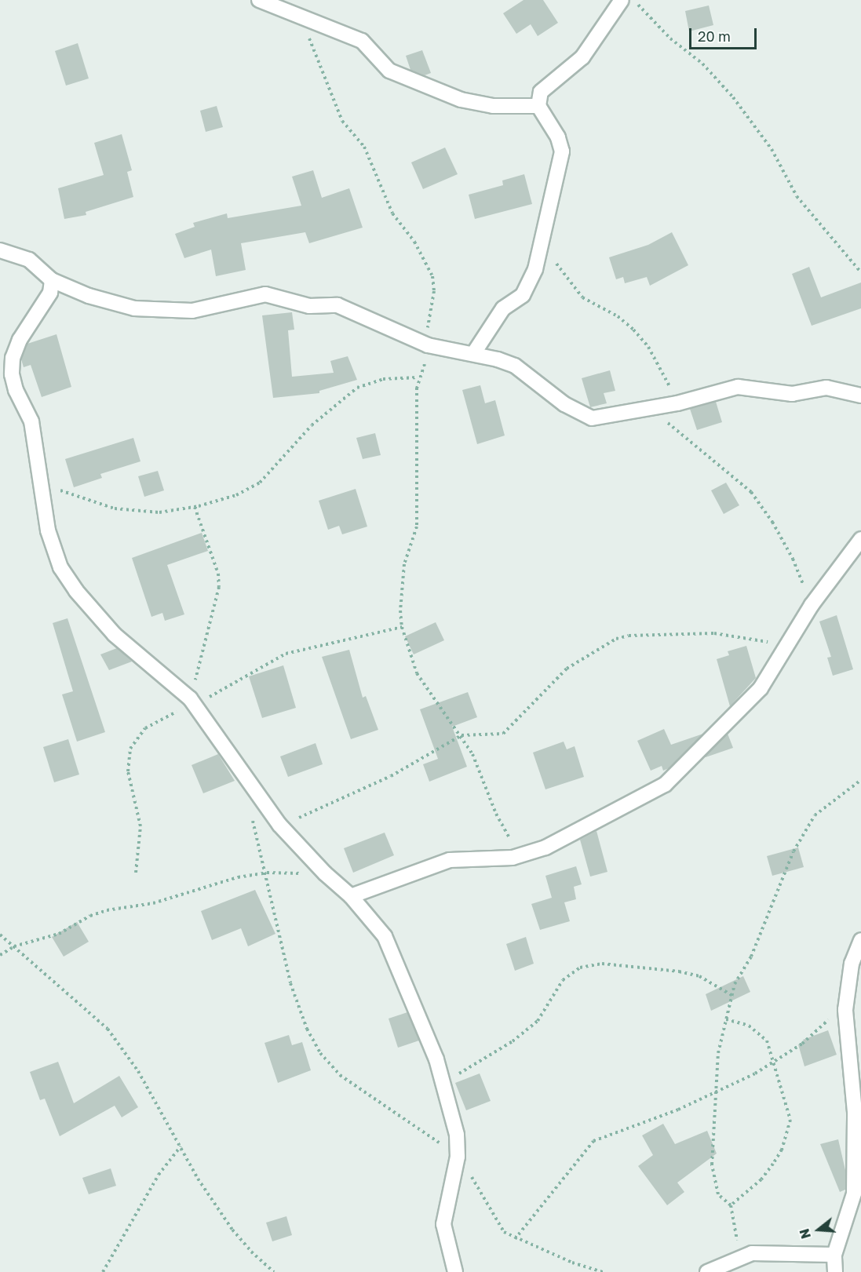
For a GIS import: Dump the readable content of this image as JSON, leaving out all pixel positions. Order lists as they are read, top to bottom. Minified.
{"scale_bar":"20 m","north":"left"}
